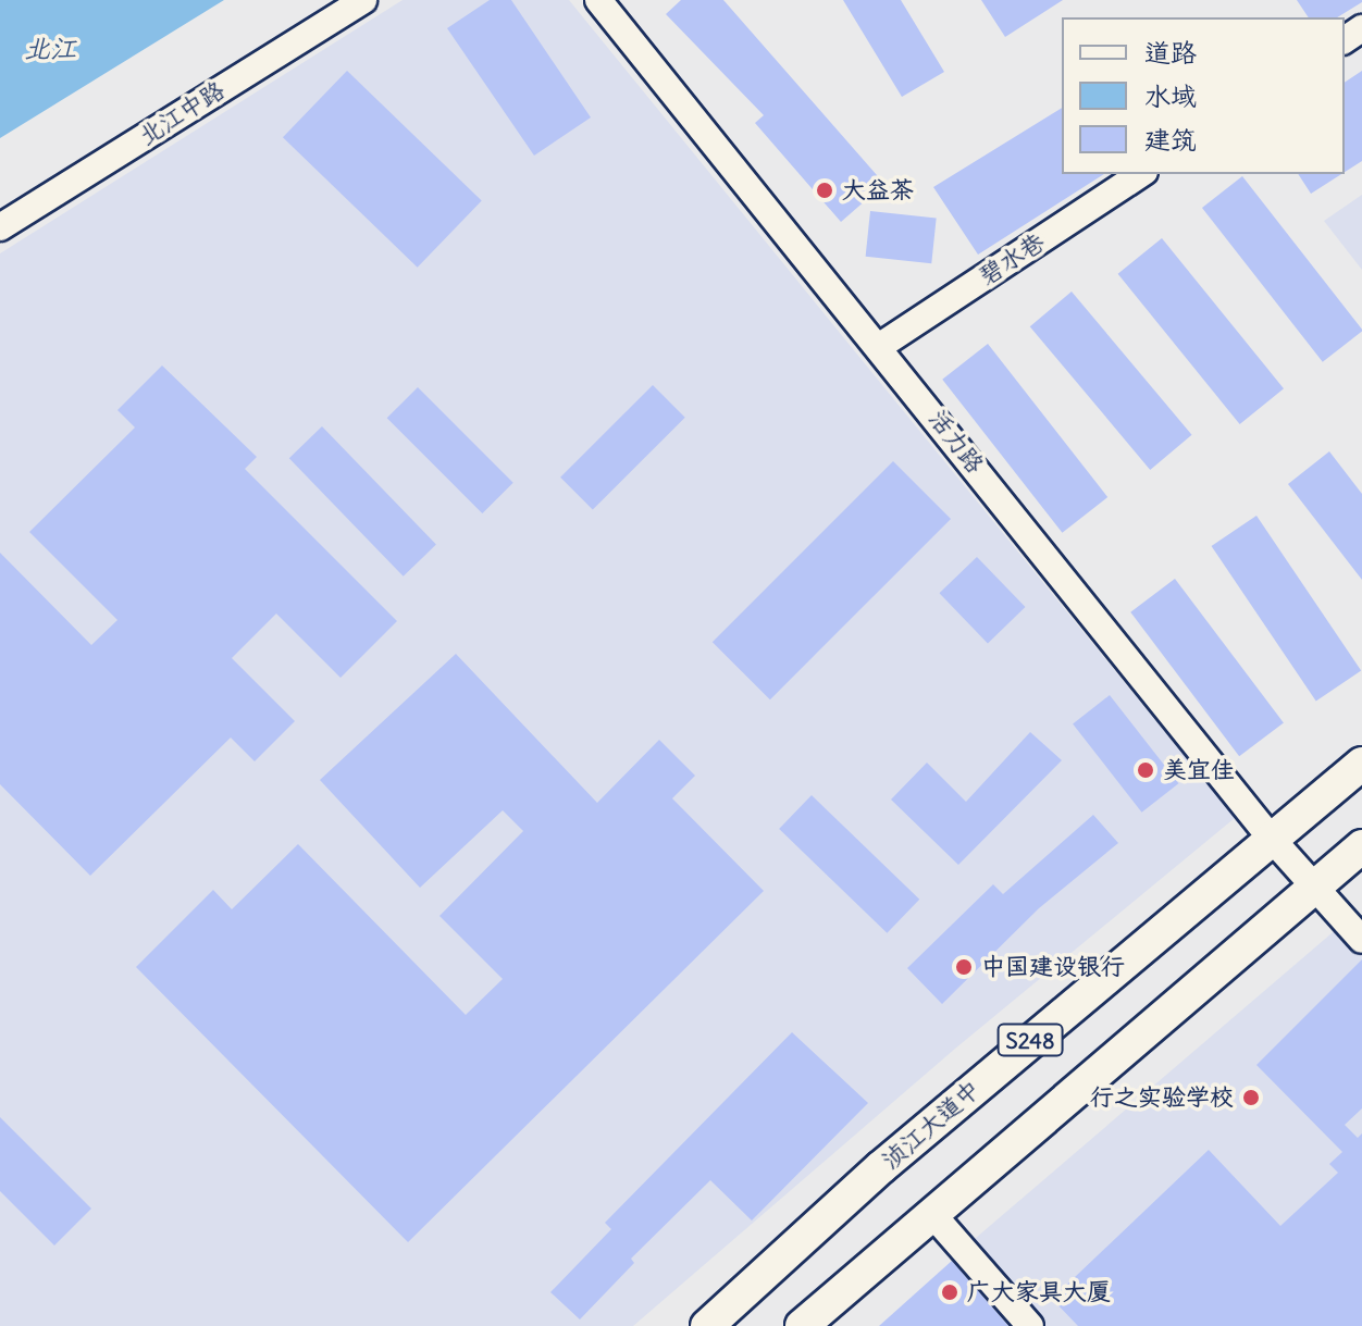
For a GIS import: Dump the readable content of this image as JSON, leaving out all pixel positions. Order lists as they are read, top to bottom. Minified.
{"streets":{"main road":["S248","浈江大道中"],"street":["北江中路","碧水巷","活力路"]},"crossings":[["碧水巷","活力路"],["活力路","S248"],["活力路","浈江大道中"]],"water":["北江"],"places":["大益茶","美宜佳","中国建设银行","行之实验学校","广大家具大厦"],"legend":["道路","水域","建筑"]}
